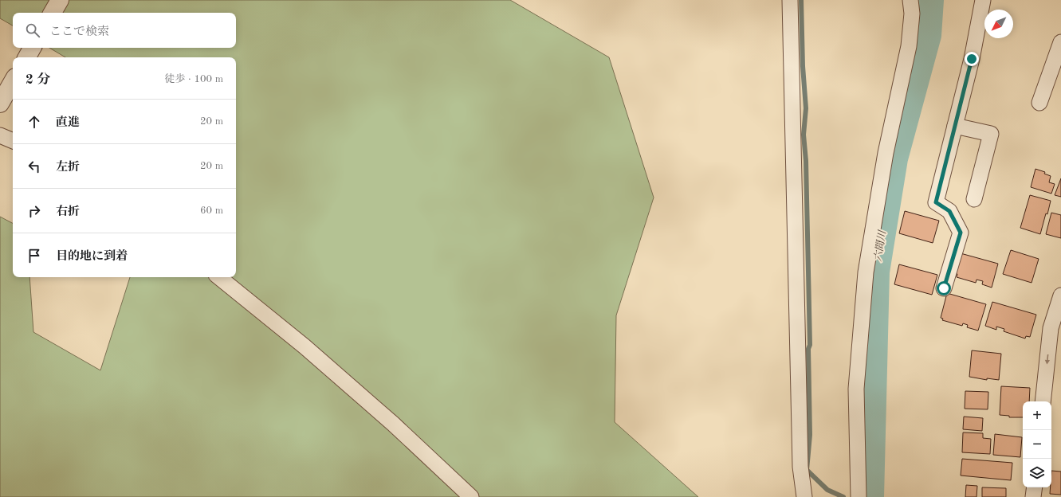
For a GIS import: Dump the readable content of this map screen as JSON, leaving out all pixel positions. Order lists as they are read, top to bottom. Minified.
{"water":["六間川"],"north":"bottom left","page":{"search":"ここで検索","heading":["2 分","徒歩 · 100 m"],"list":[["直進","20 m"],["左折","20 m"],["右折","60 m"],"目的地に到着"],"map_buttons":["+","−"]}}
